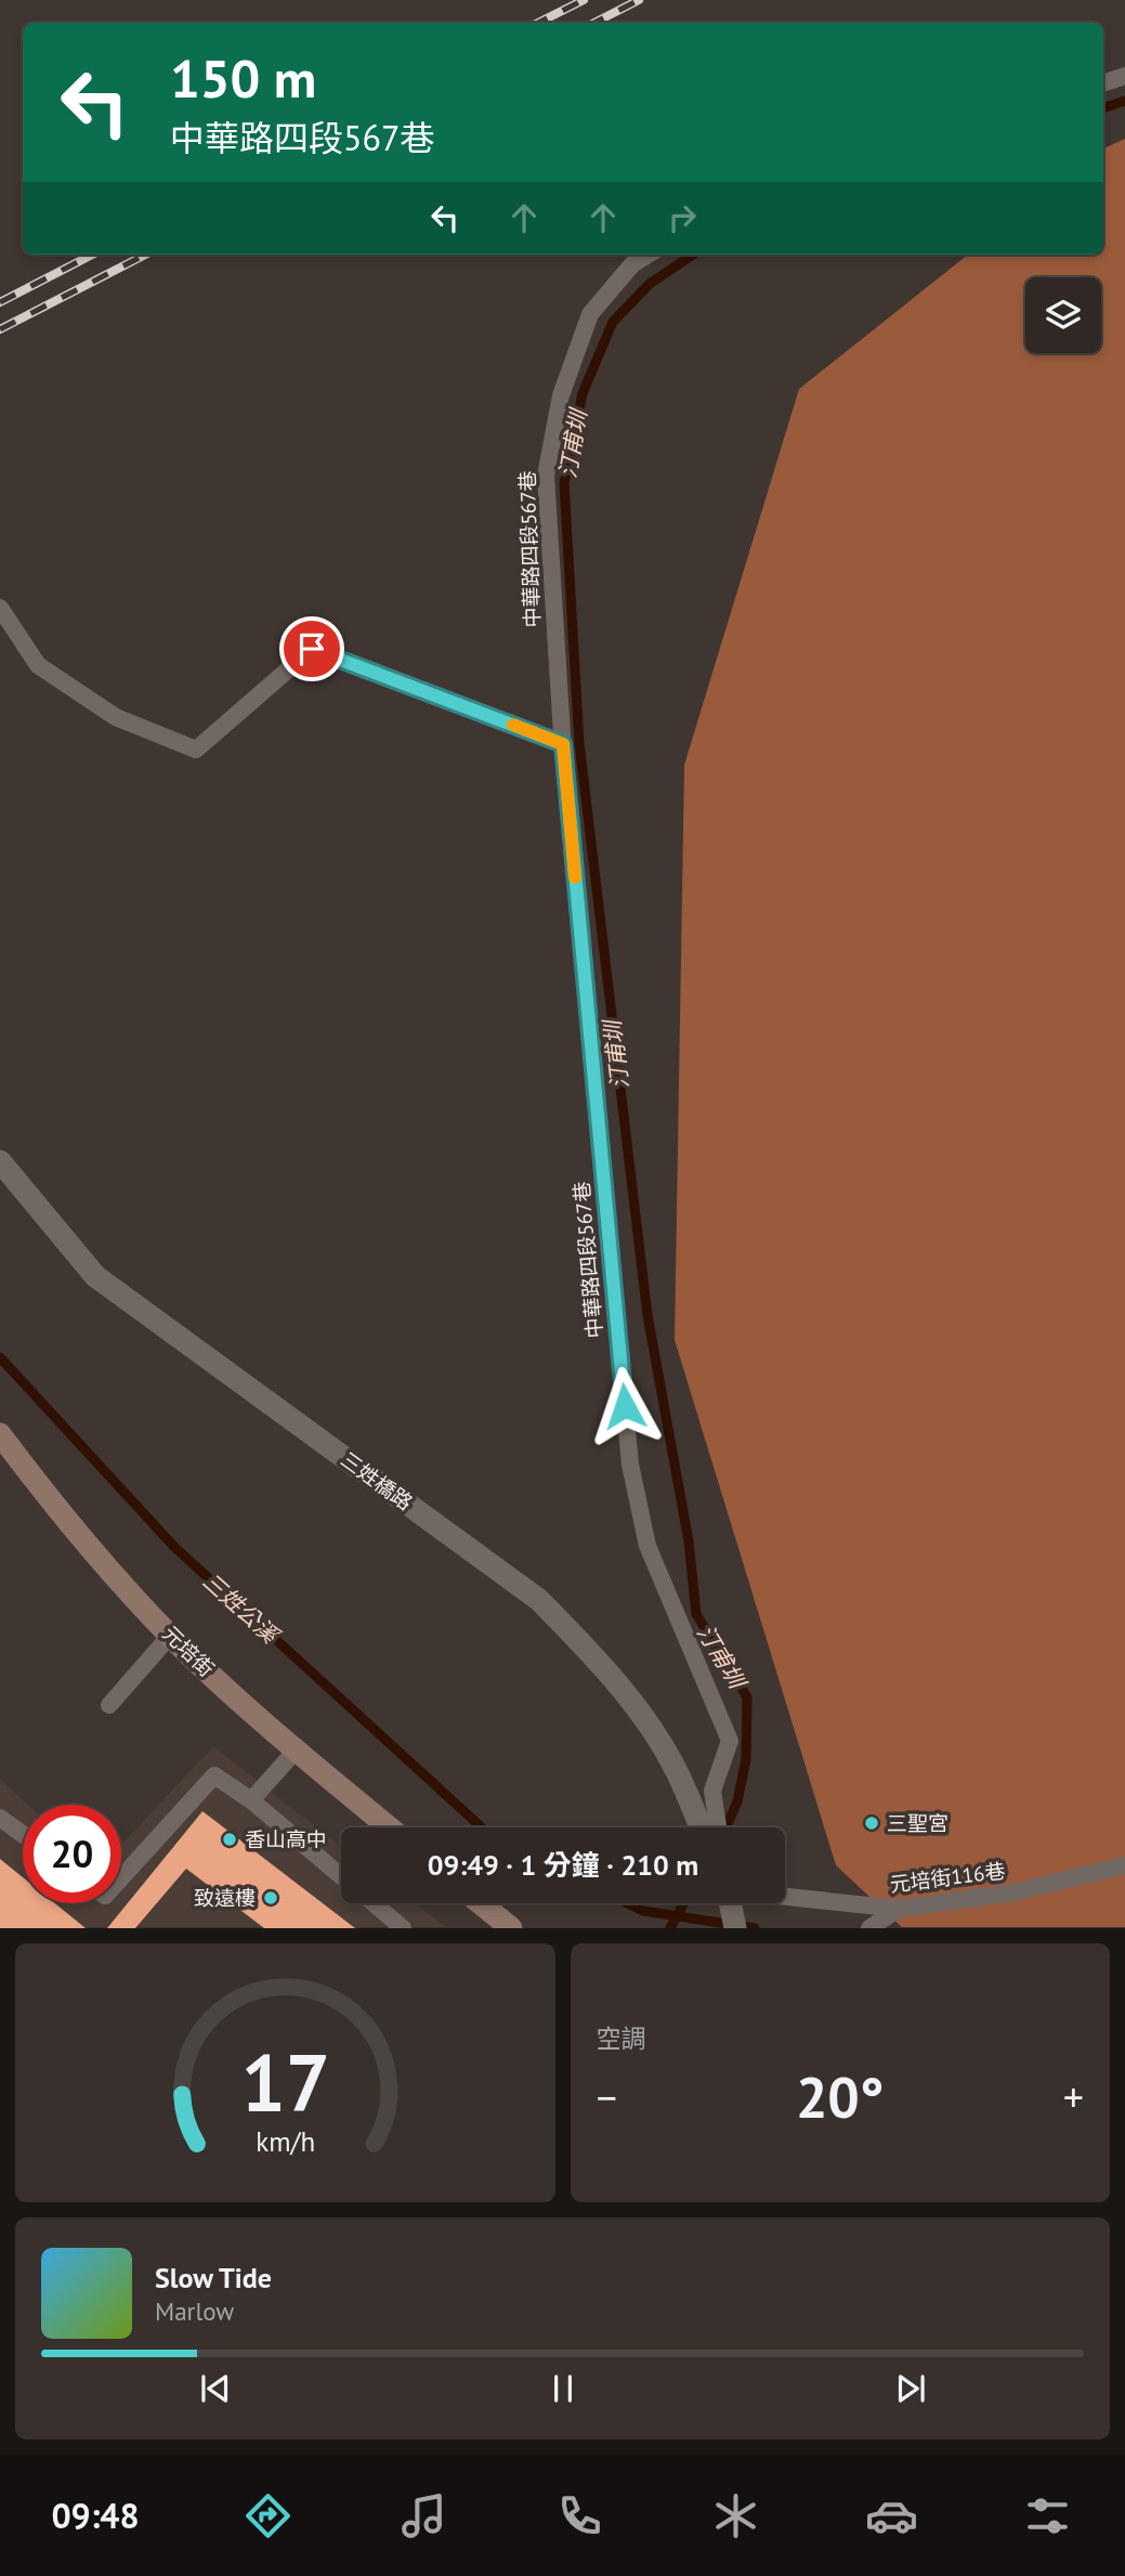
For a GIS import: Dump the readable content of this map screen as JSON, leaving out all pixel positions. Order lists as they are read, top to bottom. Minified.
{"streets":{"street":["三姓橋路","元培街"],"lane":["中華路四段567巷","元培街116巷"]},"water":["汀甫圳","三姓公溪"],"places":["三聖宮","香山高中","致遠樓"],"page":{"turn":["150 m","中華路四段567巷"],"limit":"20","trip":"09:49 · 1 分鐘 · 210 m","tile":"空調","heat":["−","20°","+"],"song":["Slow Tide","Marlow"],"tabs":"09:48","gauge":["17","km/h"]}}
